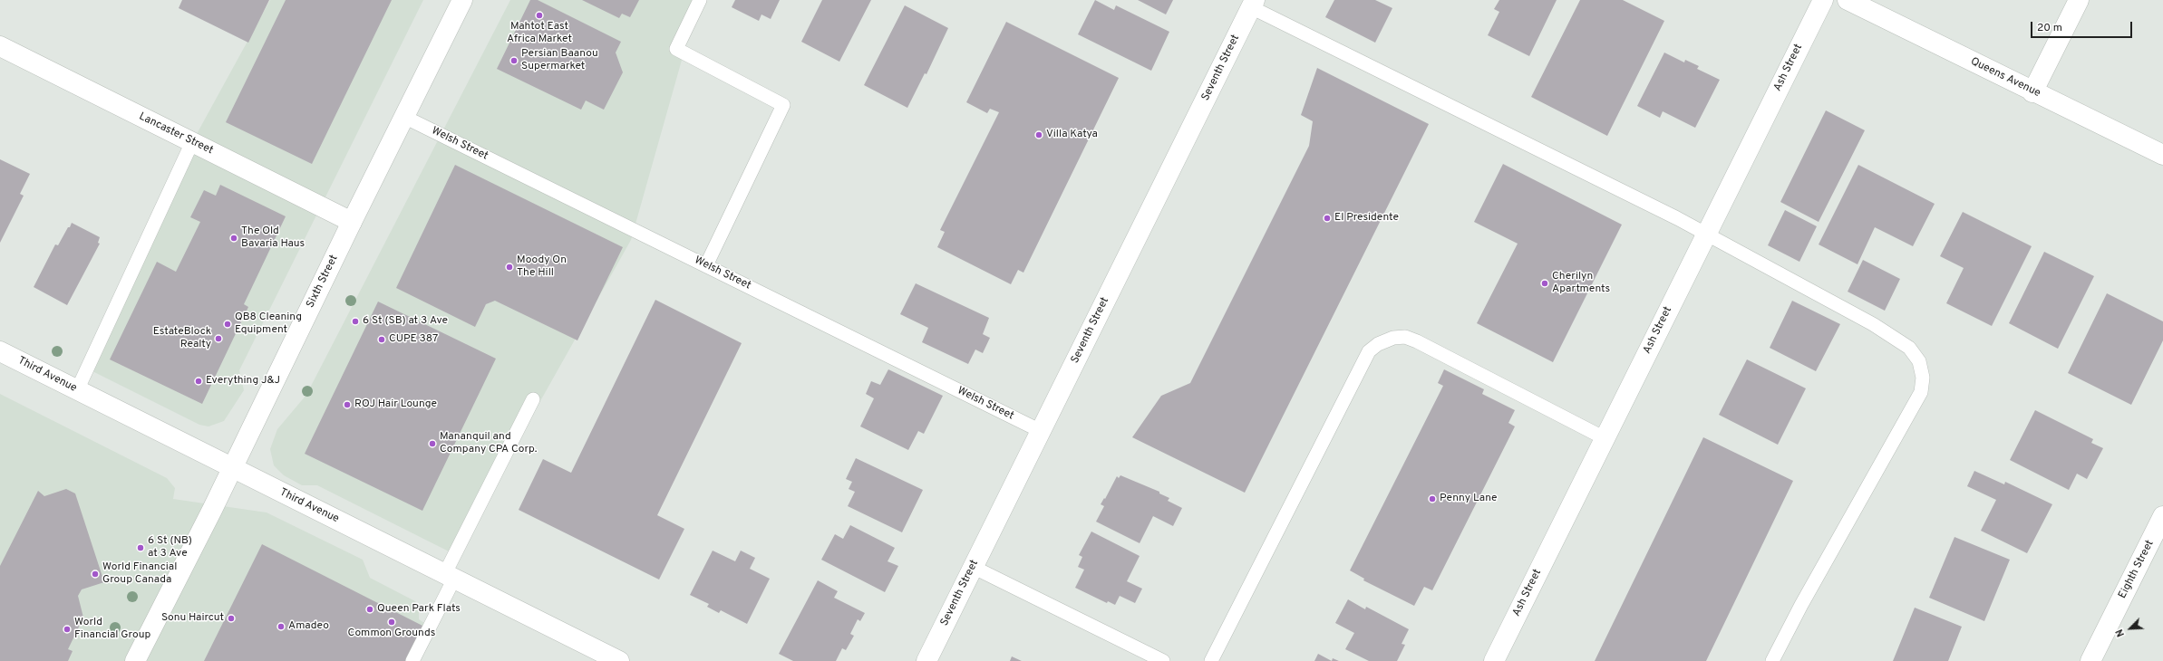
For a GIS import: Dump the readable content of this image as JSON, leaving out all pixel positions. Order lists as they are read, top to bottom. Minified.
{"streets":{"street":["Seventh Street","Ash Street","Queens Avenue","Lancaster Street","Sixth Street","Third Avenue","Eighth Street"],"lane":["Welsh Street"]},"crossings":[["Seventh Street","Welsh Street"],["Lancaster Street","Sixth Street"],["Welsh Street","Sixth Street"],["Sixth Street","Third Avenue"]],"places":["Mahtot East Africa Market","Persian Baanou Supermarket","Villa Katya","El Presidente","The Old Bavaria Haus","Moody On The Hill","Cherilyn Apartments","6 St (SB) at 3 Ave","QB8 Cleaning Equipment","EstateBlock Realty","CUPE 387","Everything J&J","ROJ Hair Lounge","Mananquil and Company CPA Corp.","Penny Lane","6 St (NB) at 3 Ave","World Financial Group Canada","Queen Park Flats","Sonu Haircut","Common Grounds","Amadeo","World Financial Group"],"scale_bar":"20 m","north":"bottom left"}
